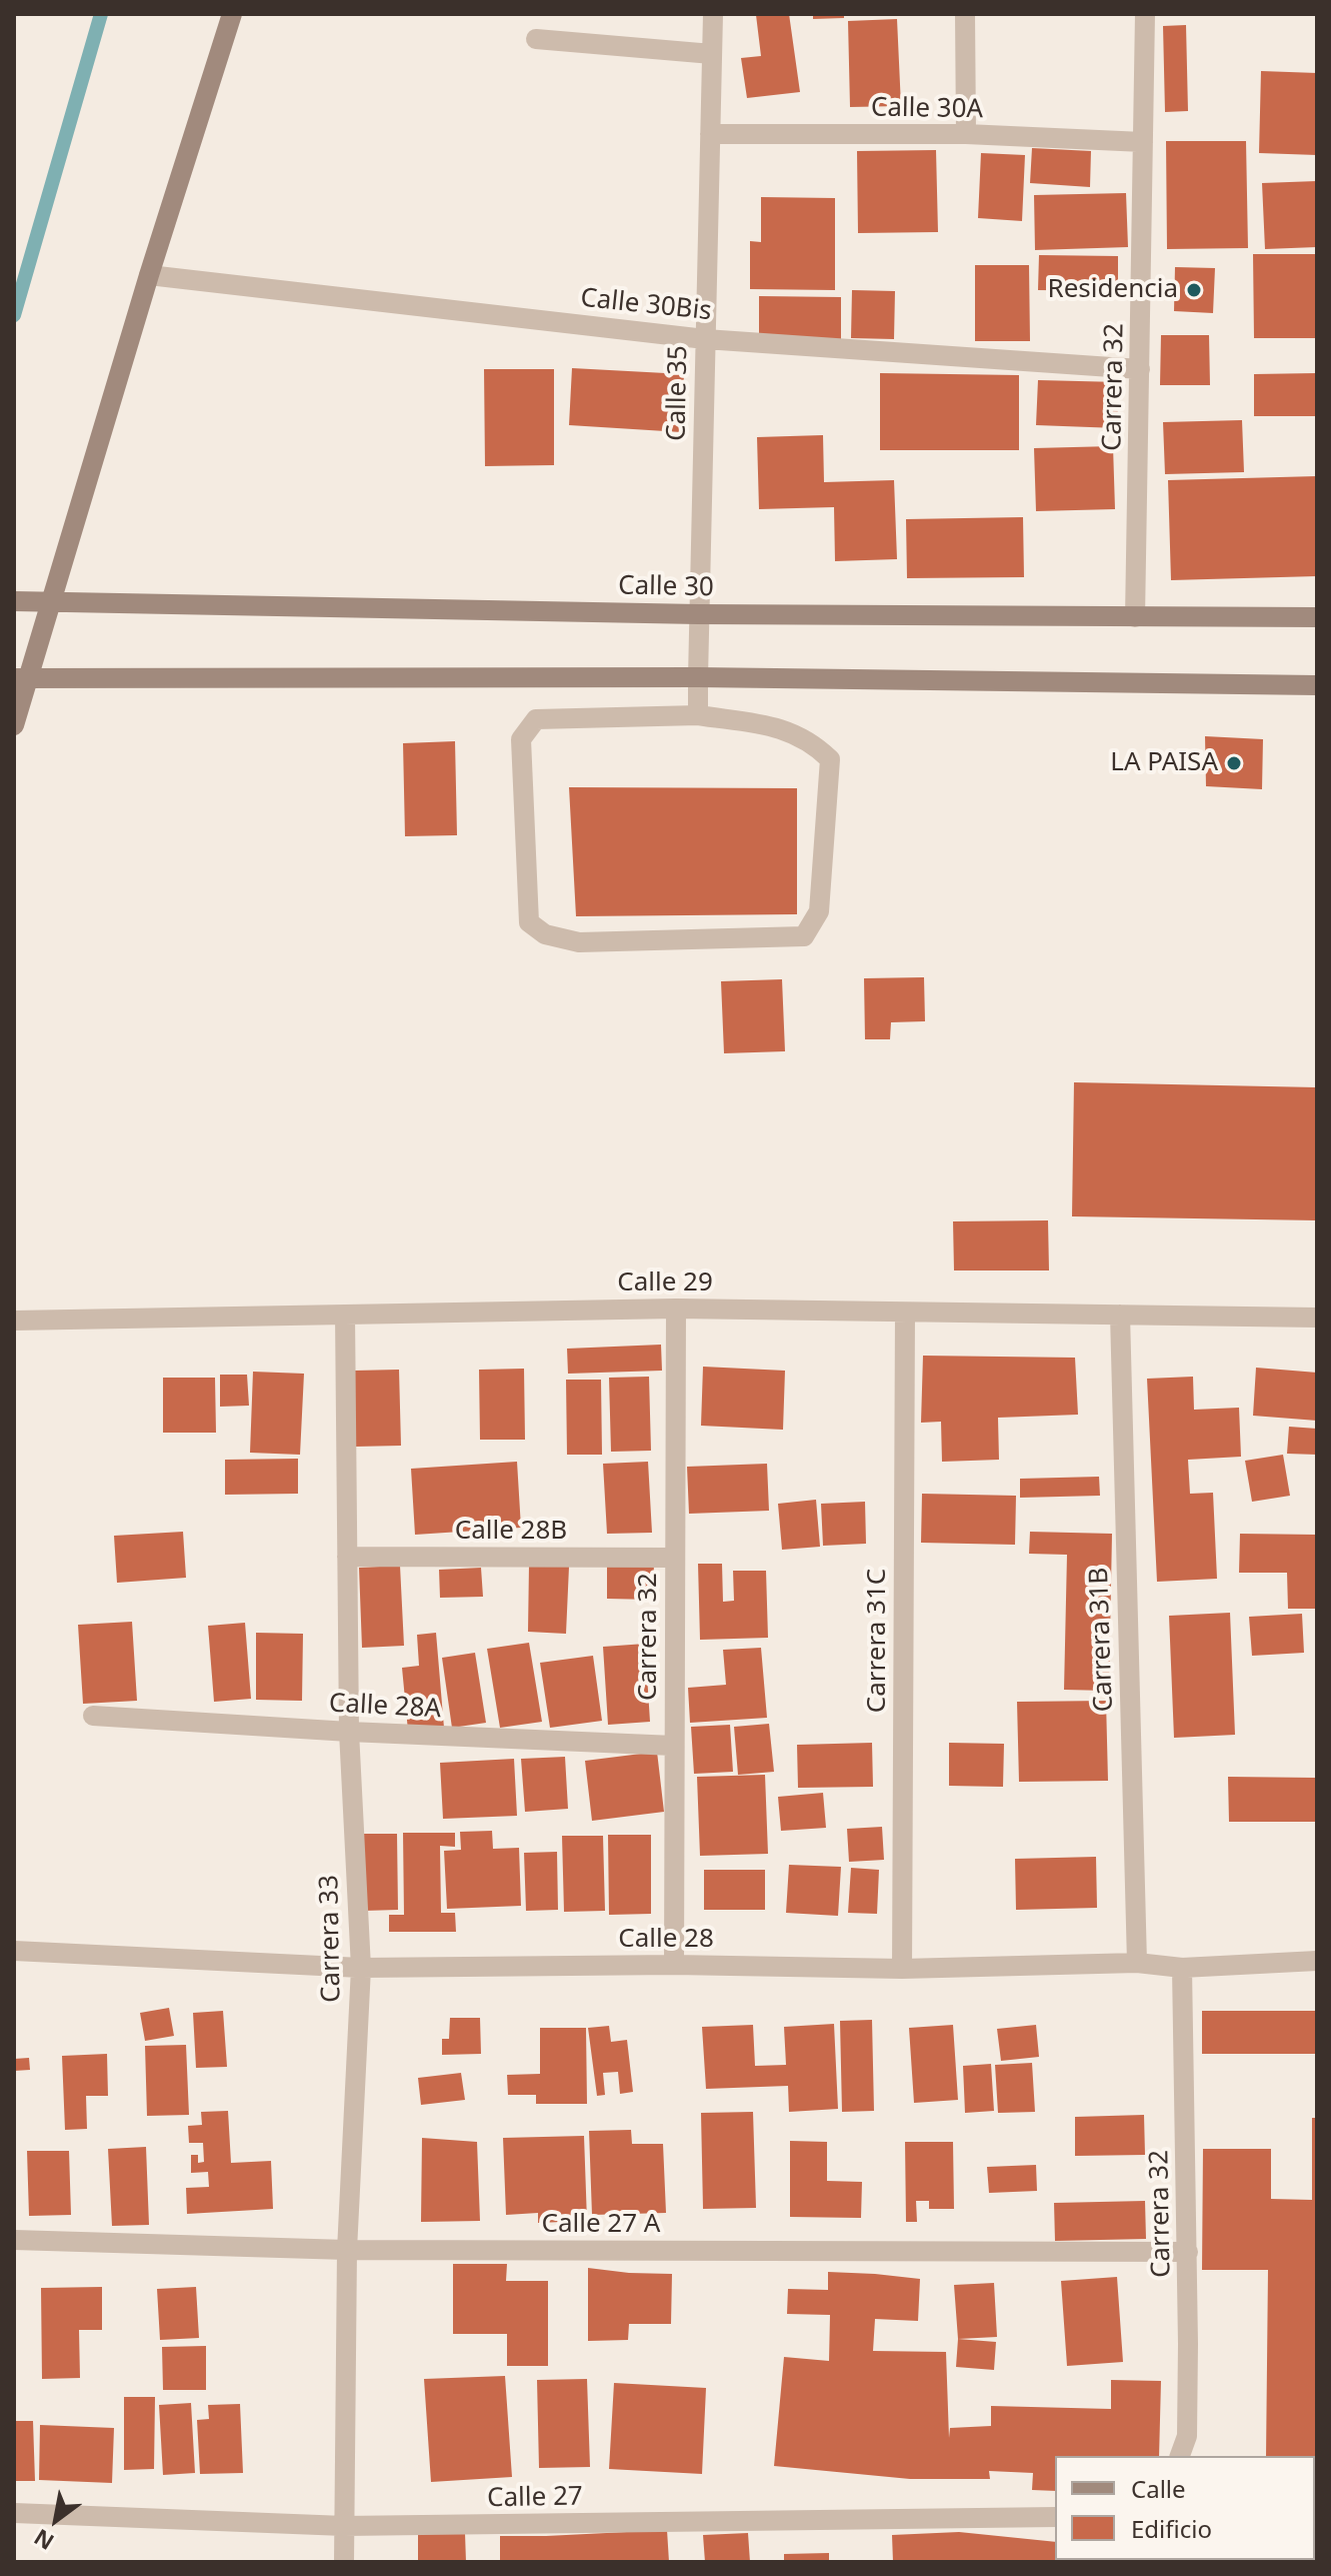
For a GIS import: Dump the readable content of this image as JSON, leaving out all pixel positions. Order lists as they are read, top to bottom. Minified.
{"streets":{"main road":["Calle 30"],"street":["Calle 30A","Calle 30Bis","Carrera 32","Calle 35","Calle 29","Calle 28B","Carrera 31B","Carrera 31C","Calle 28A","Carrera 33","Calle 28","Calle 27 A","Calle 27"]},"crossings":[["Calle 30A","Carrera 32"],["Calle 30A","Calle 35"],["Calle 30Bis","Carrera 32"],["Calle 30Bis","Calle 35"],["Carrera 32","Calle 30"],["Carrera 32","Calle 29"],["Carrera 32","Calle 28B"],["Carrera 32","Calle 28A"],["Carrera 32","Calle 28"],["Carrera 32","Calle 27 A"],["Calle 35","Calle 30"],["Calle 29","Carrera 31B"],["Calle 29","Carrera 31C"],["Calle 29","Carrera 33"],["Calle 28B","Carrera 33"],["Carrera 31B","Calle 28"],["Carrera 31C","Calle 28"],["Calle 28A","Carrera 33"],["Carrera 33","Calle 28"],["Carrera 33","Calle 27 A"],["Carrera 33","Calle 27"]],"places":["Residencia","LA PAISA"],"legend":["Calle","Edificio"],"north":"bottom left"}
